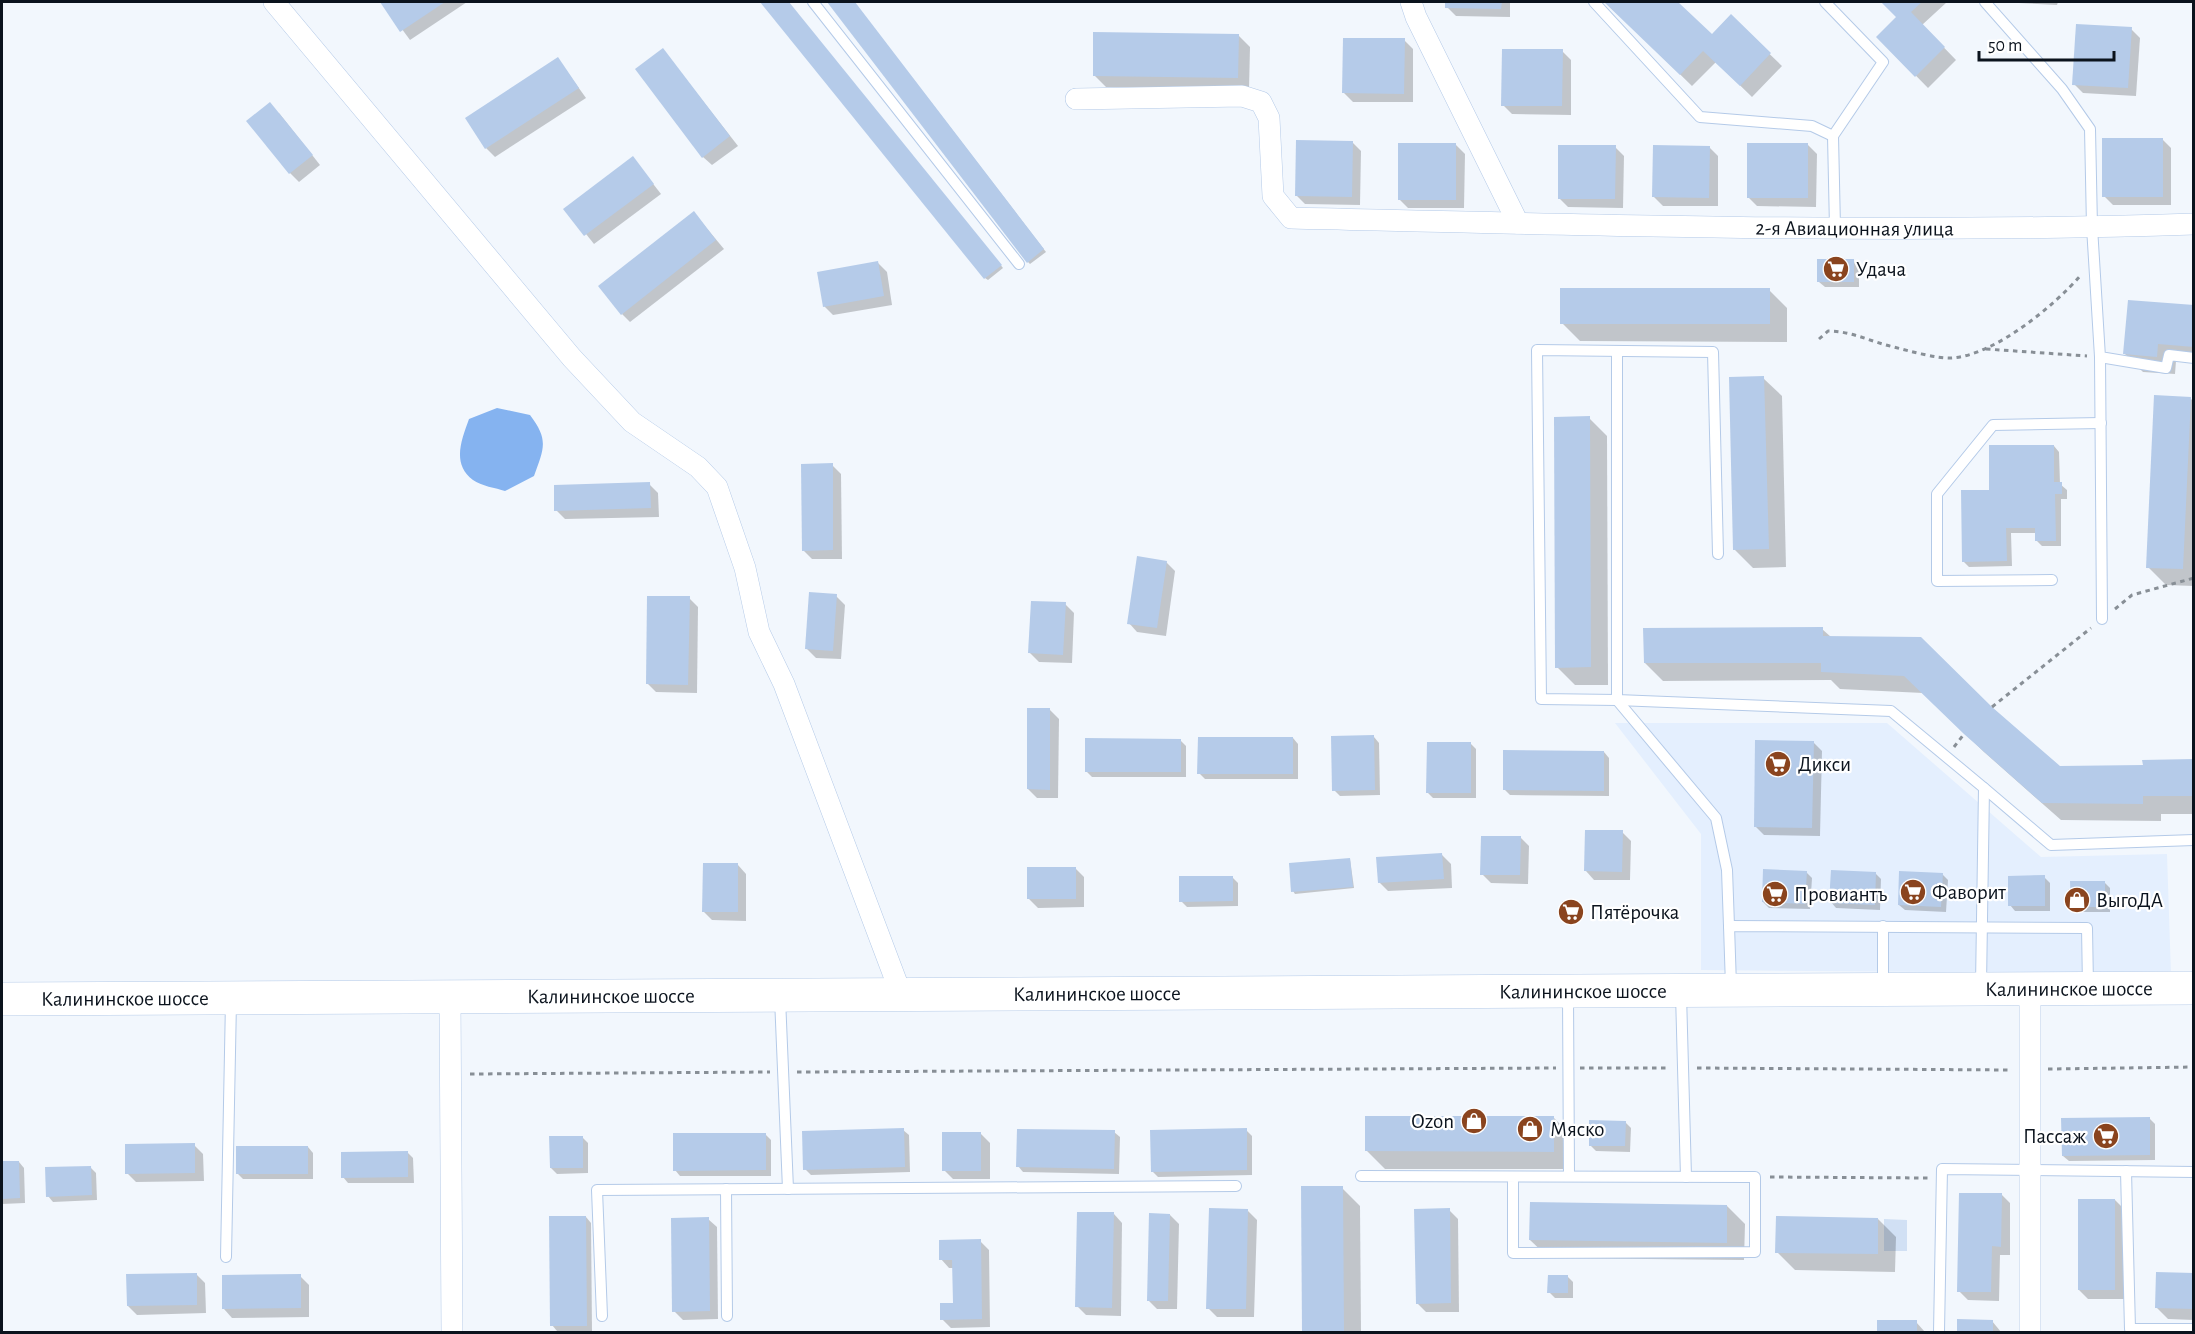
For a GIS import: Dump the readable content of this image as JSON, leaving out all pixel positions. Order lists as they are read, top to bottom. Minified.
{"streets":{"main road":["Калининское шоссе"],"street":["2-я Авиационная улица"]},"places":{"supermarket":["Удача","Дикси","Фаворит","Провиантъ","Пятёрочка","Пассаж"],"shop":["ВыгоДА","Ozon","Мяско"]},"scale_bar":"50 m"}
